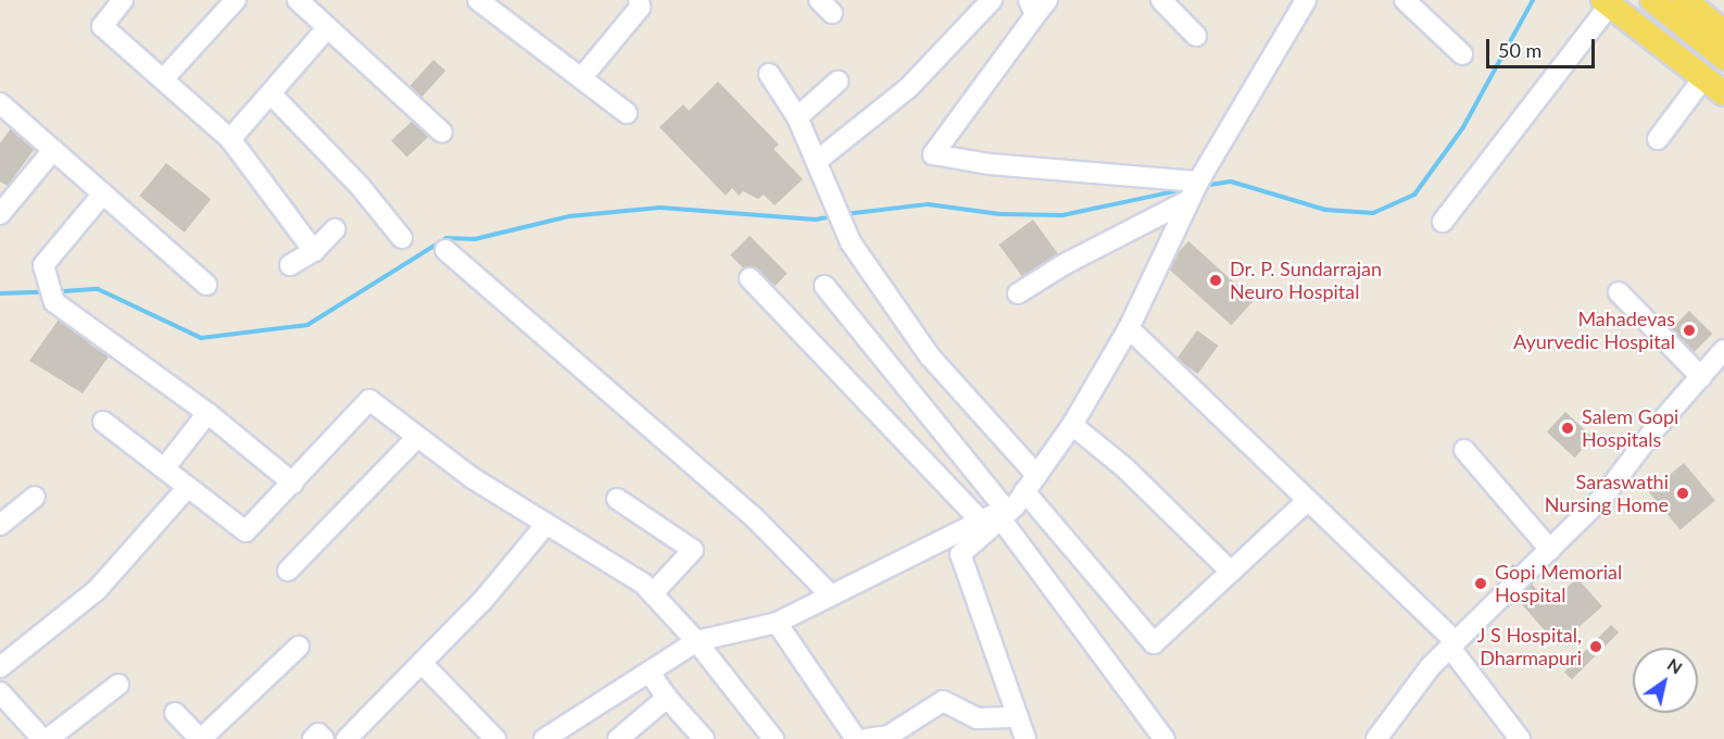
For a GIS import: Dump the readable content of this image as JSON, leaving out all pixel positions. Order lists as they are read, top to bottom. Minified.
{"places":["Dr. P. Sundarrajan Neuro Hospital","Mahadevas Ayurvedic Hospital","Salem Gopi Hospitals","Saraswathi Nursing Home","Gopi Memorial Hospital","J S Hospital, Dharmapuri"],"scale_bar":"50 m","north":"top right"}
